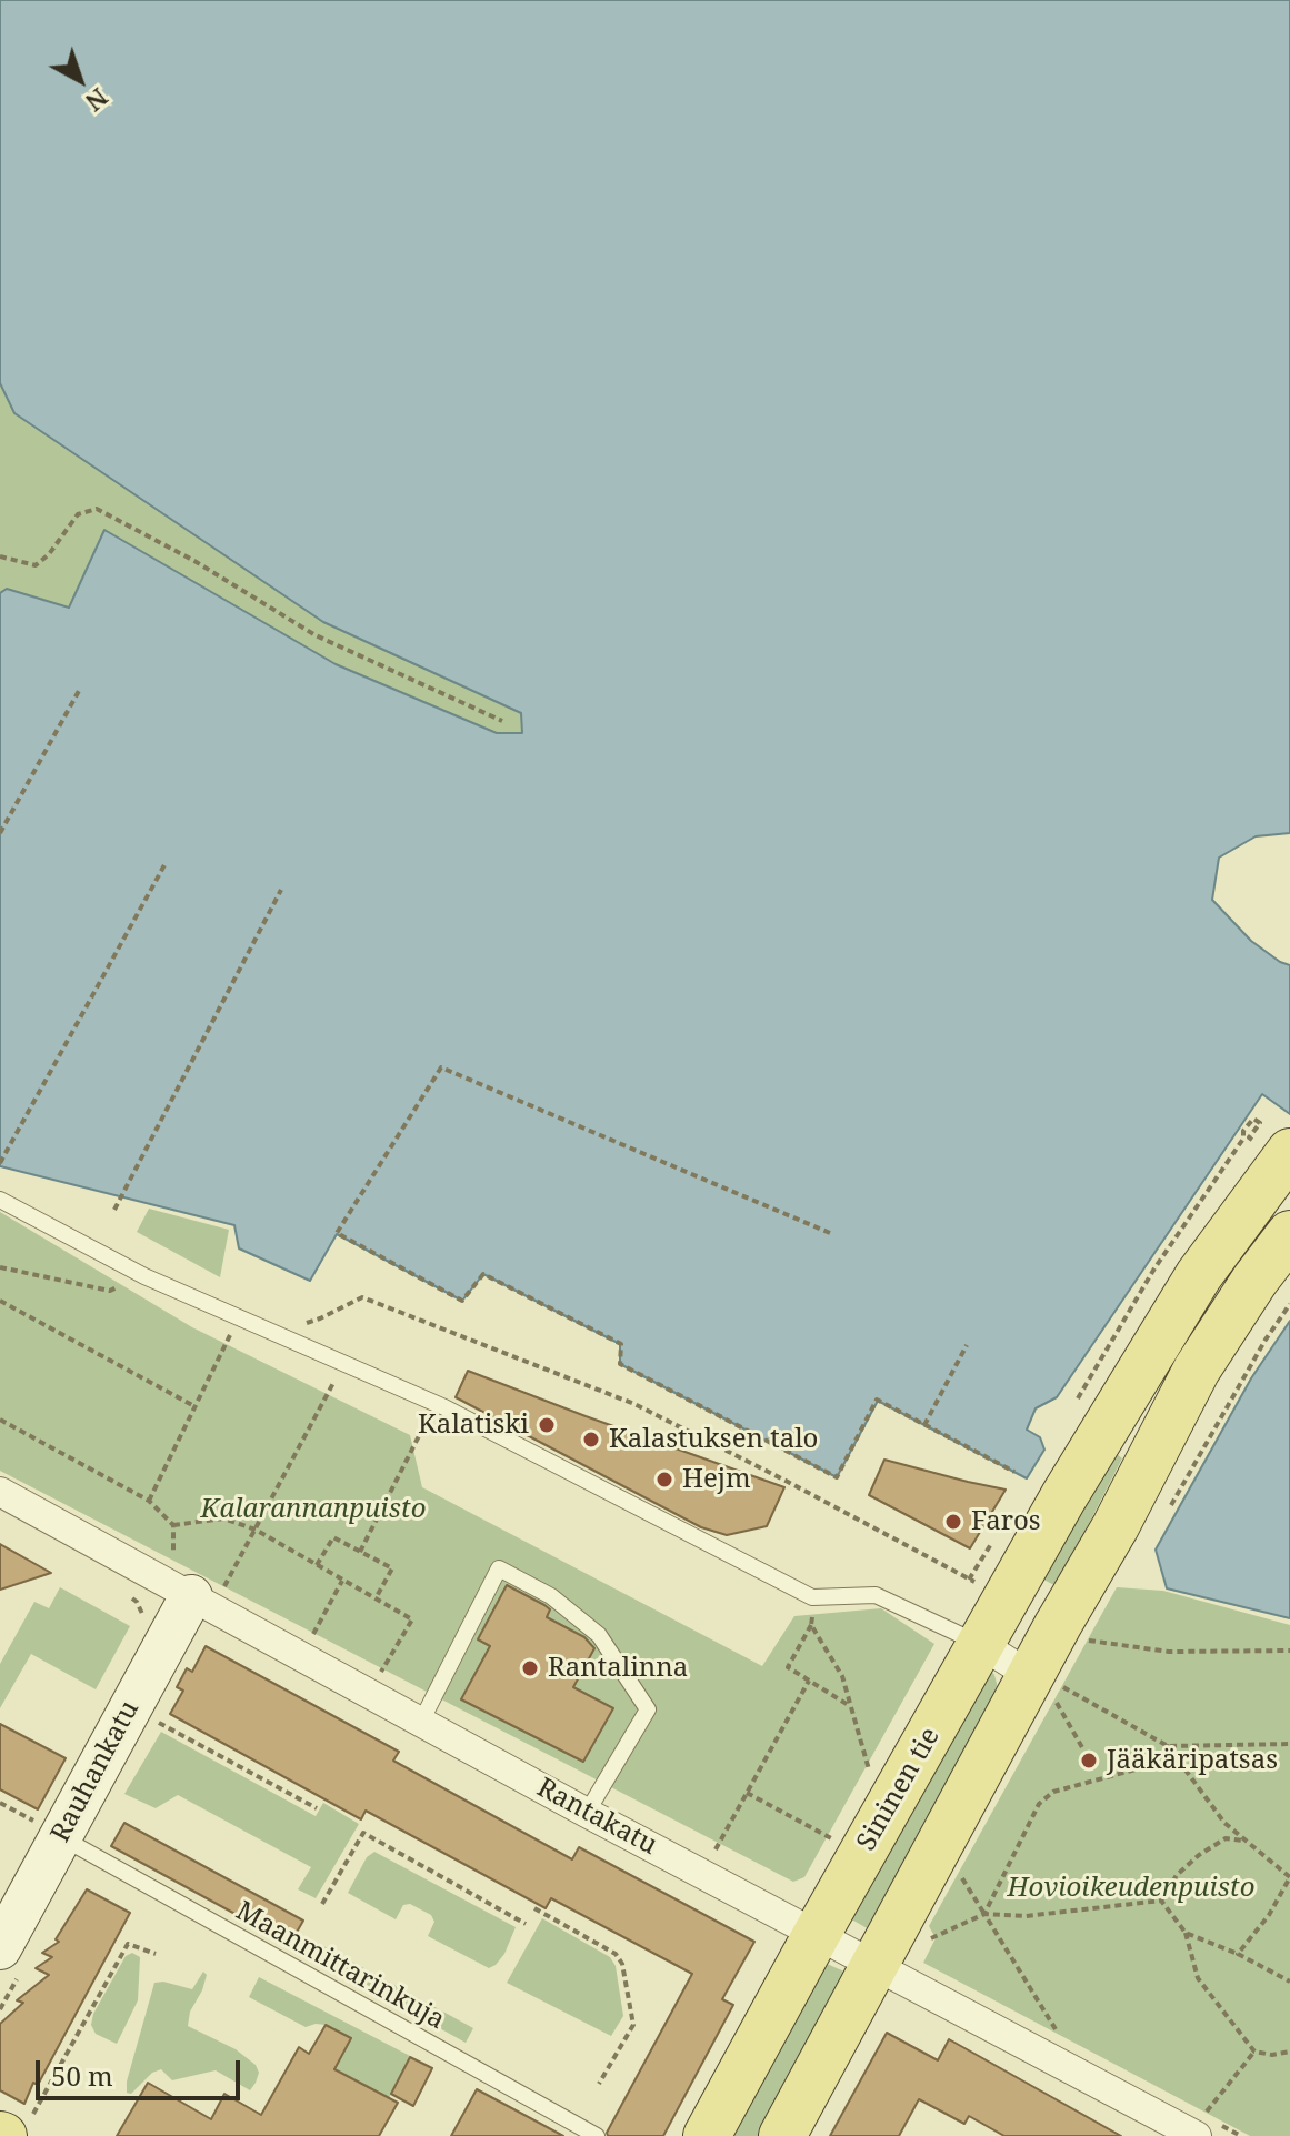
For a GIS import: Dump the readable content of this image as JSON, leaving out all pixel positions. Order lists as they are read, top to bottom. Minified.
{"streets":{"main road":["Sininen tie"],"street":["Rauhankatu","Rantakatu"],"lane":["Maanmittarinkuja"]},"crossings":[["Rauhankatu","Rantakatu"],["Rauhankatu","Maanmittarinkuja"],["Sininen tie","Rantakatu"]],"parks":["Kalarannanpuisto","Hovioikeudenpuisto"],"places":["Kalatiski","Kalastuksen talo","Hejm","Faros","Rantalinna","Jääkäripatsas"],"scale_bar":"50 m","north":"bottom right"}
